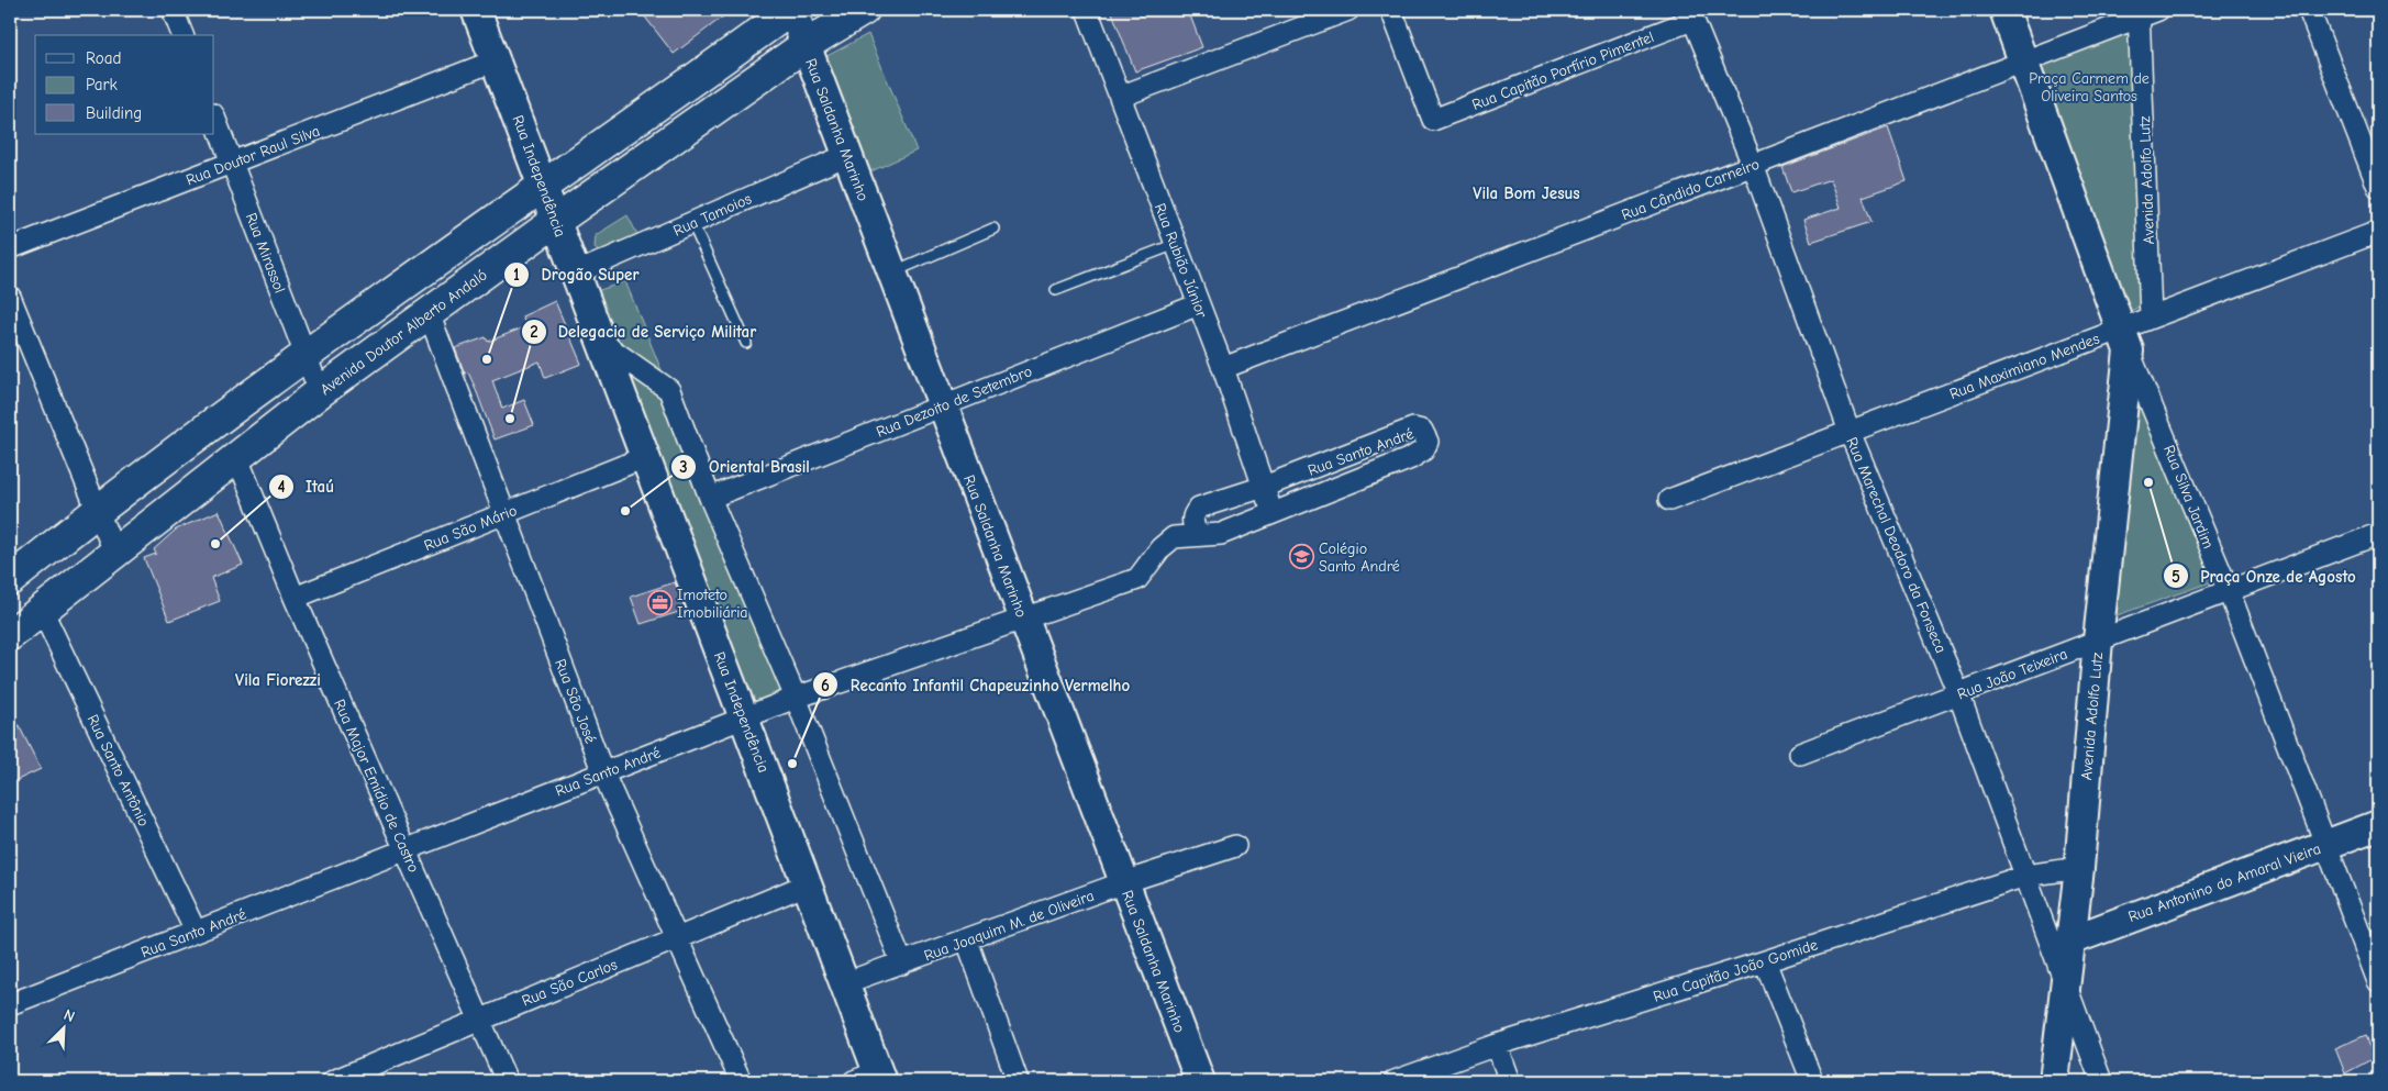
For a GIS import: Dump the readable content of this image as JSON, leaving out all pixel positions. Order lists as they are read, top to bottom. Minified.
{"streets":{"main road":["Avenida Doutor Alberto Andaló"],"street":["Rua Capitão Porfírio Pimentel","Rua Saldanha Marinho","Rua Doutor Raul Silva","Rua Independência","Avenida Adolfo Lutz","Rua Cândido Carneiro","Rua Tamoios","Rua Mirassol","Rua Rubião Júnior","Rua Maximiano Mendes","Rua Dezoito de Setembro","Rua Santo André","Rua Silva Jardim","Rua São Mário","Rua Marechal Deodoro da Fonseca","Rua João Teixeira","Rua São José","Rua Santo Antônio","Rua Major Emídio de Castro","Rua Antonino do Amaral Vieira","Rua Joaquim M. de Oliveira","Rua Capitão João Gomide","Rua São Carlos"]},"crossings":[["Rua Capitão Porfírio Pimentel","Rua Marechal Deodoro da Fonseca"],["Rua Saldanha Marinho","Rua Tamoios"],["Rua Saldanha Marinho","Avenida Doutor Alberto Andaló"],["Rua Saldanha Marinho","Rua Dezoito de Setembro"],["Rua Saldanha Marinho","Rua Santo André"],["Rua Saldanha Marinho","Rua Joaquim M. de Oliveira"],["Rua Doutor Raul Silva","Rua Independência"],["Rua Doutor Raul Silva","Rua Mirassol"],["Rua Independência","Rua Tamoios"],["Rua Independência","Avenida Doutor Alberto Andaló"],["Rua Independência","Rua Santo André"],["Rua Independência","Rua São Mário"],["Rua Independência","Rua Joaquim M. de Oliveira"],["Rua Independência","Rua São Carlos"],["Avenida Adolfo Lutz","Rua Cândido Carneiro"],["Avenida Adolfo Lutz","Rua Maximiano Mendes"],["Avenida Adolfo Lutz","Rua Silva Jardim"],["Avenida Adolfo Lutz","Rua Marechal Deodoro da Fonseca"],["Avenida Adolfo Lutz","Rua João Teixeira"],["Avenida Adolfo Lutz","Rua Antonino do Amaral Vieira"],["Avenida Adolfo Lutz","Rua Capitão João Gomide"],["Rua Cândido Carneiro","Rua Rubião Júnior"],["Rua Cândido Carneiro","Rua Silva Jardim"],["Rua Cândido Carneiro","Rua Marechal Deodoro da Fonseca"],["Rua Mirassol","Avenida Doutor Alberto Andaló"],["Rua Rubião Júnior","Rua Dezoito de Setembro"],["Rua Rubião Júnior","Rua Santo André"],["Avenida Doutor Alberto Andaló","Rua São José"],["Avenida Doutor Alberto Andaló","Rua Santo Antônio"],["Avenida Doutor Alberto Andaló","Rua Major Emídio de Castro"],["Rua Maximiano Mendes","Rua Silva Jardim"],["Rua Maximiano Mendes","Rua Marechal Deodoro da Fonseca"],["Rua Santo André","Rua São José"],["Rua Santo André","Rua Santo Antônio"],["Rua Santo André","Rua Major Emídio de Castro"],["Rua Silva Jardim","Rua João Teixeira"],["Rua Silva Jardim","Rua Antonino do Amaral Vieira"],["Rua São Mário","Rua São José"],["Rua São Mário","Rua Major Emídio de Castro"],["Rua Marechal Deodoro da Fonseca","Rua João Teixeira"],["Rua Marechal Deodoro da Fonseca","Rua Capitão João Gomide"],["Rua São José","Rua São Carlos"],["Rua Major Emídio de Castro","Rua São Carlos"]],"districts":["Vila Bom Jesus","Vila Fiorezzi"],"parks":["Praça Carmem de Oliveira Santos"],"places":{"other":["Drogão Super","Delegacia de Serviço Militar","Praça Onze de Agosto","Oriental Brasil","Itaú","Recanto Infantil Chapeuzinho Vermelho"],"school or university":["Colégio Santo André"],"office":["Imoteto Imobiliária"]},"legend":["Road","Park","Building"],"north":"top right"}
